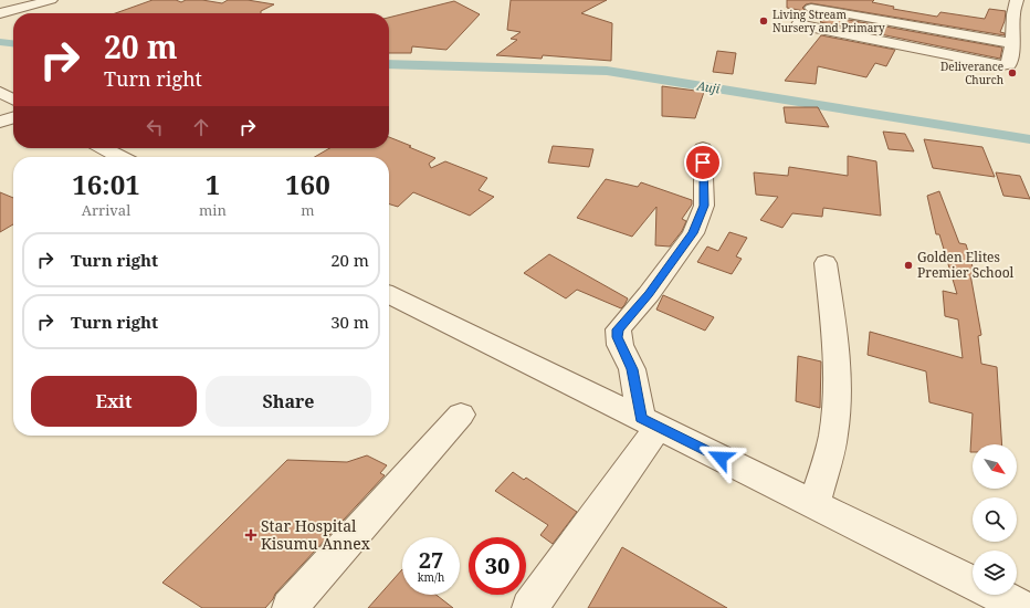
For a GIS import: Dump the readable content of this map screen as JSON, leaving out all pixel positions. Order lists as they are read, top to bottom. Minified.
{"water":["Auji"],"places":{"other":["Living Stream Nursery and Primary","Deliverance Church","Golden Elites Premier School"],"health":["Star Hospital Kisumu Annex"]},"north":"bottom right","page":{"turn":["20 m","Turn right"],"eta":["16:01","Arrival","1","min","160","m"],"list":[{"name":"Turn right","value":"20 m"},{"name":"Turn right","value":"30 m"}],"buttons":["Exit","Share"],"speed":"27 km/h","limit":"30"}}
